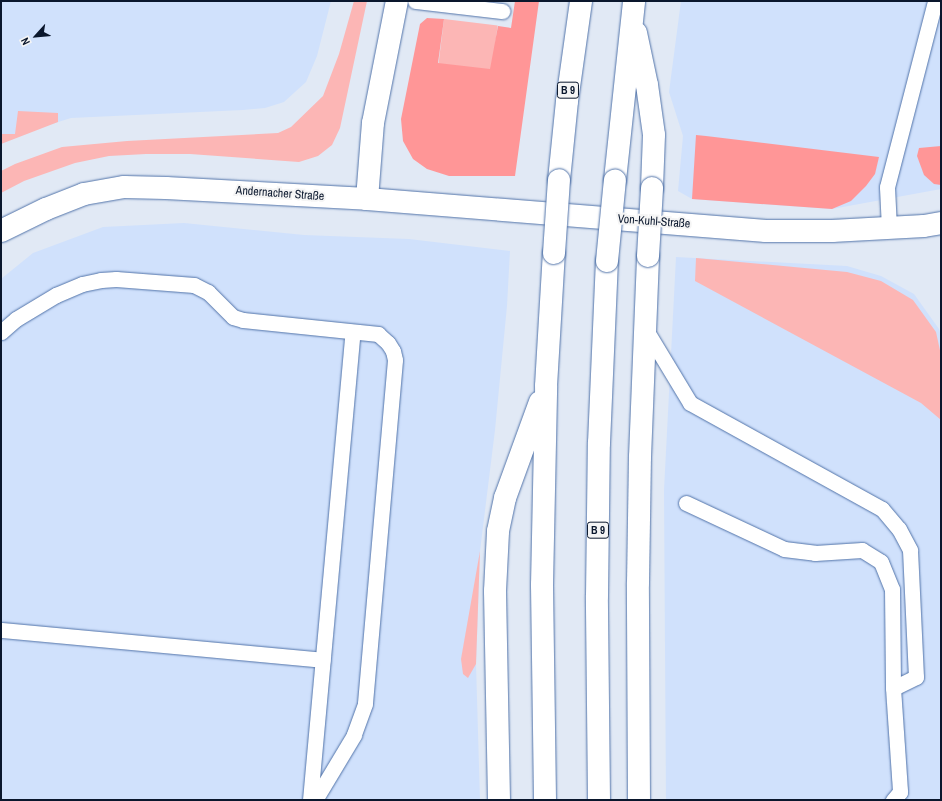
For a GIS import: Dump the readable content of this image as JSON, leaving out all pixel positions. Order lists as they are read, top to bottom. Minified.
{"streets":{"main road":["B 9","Andernacher Straße","Von-Kuhl-Straße"]},"crossings":[["Andernacher Straße","Von-Kuhl-Straße"]],"north":"bottom left"}
